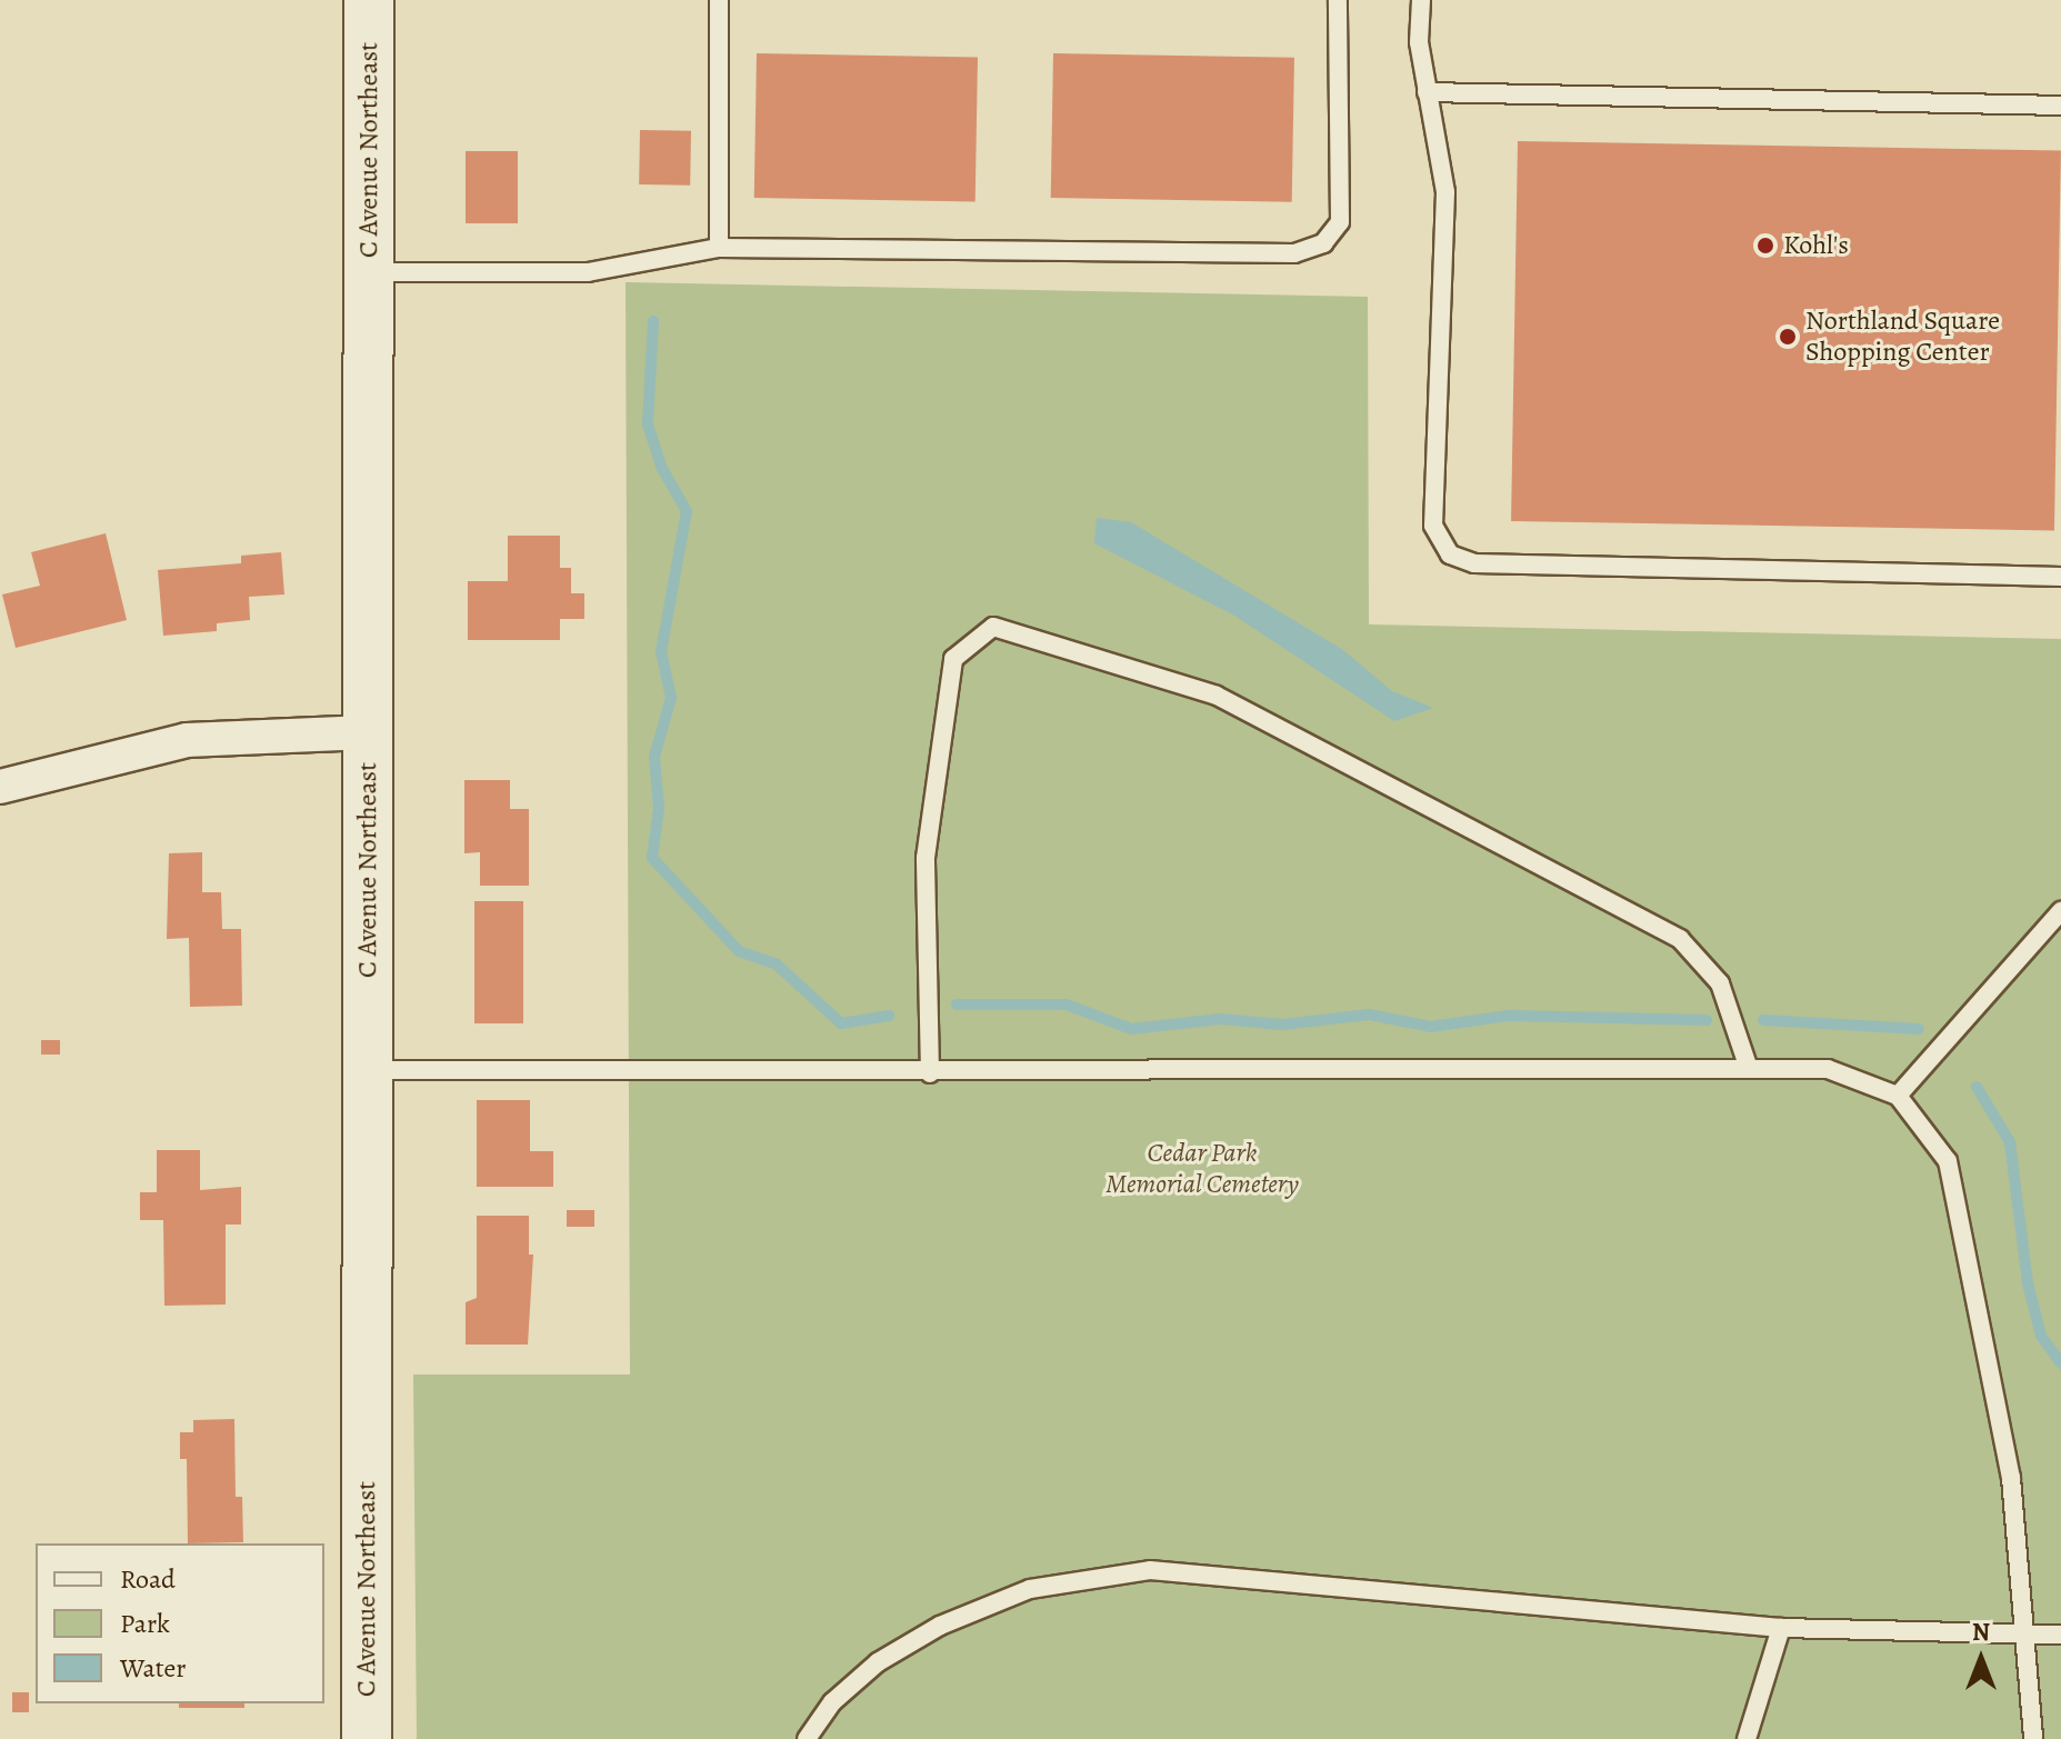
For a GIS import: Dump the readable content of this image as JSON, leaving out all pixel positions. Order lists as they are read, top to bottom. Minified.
{"streets":{"street":["C Avenue Northeast"]},"parks":["Cedar Park Memorial Cemetery"],"places":["Kohl's","Northland Square Shopping Center"],"legend":["Road","Park","Water"],"north":"top"}
